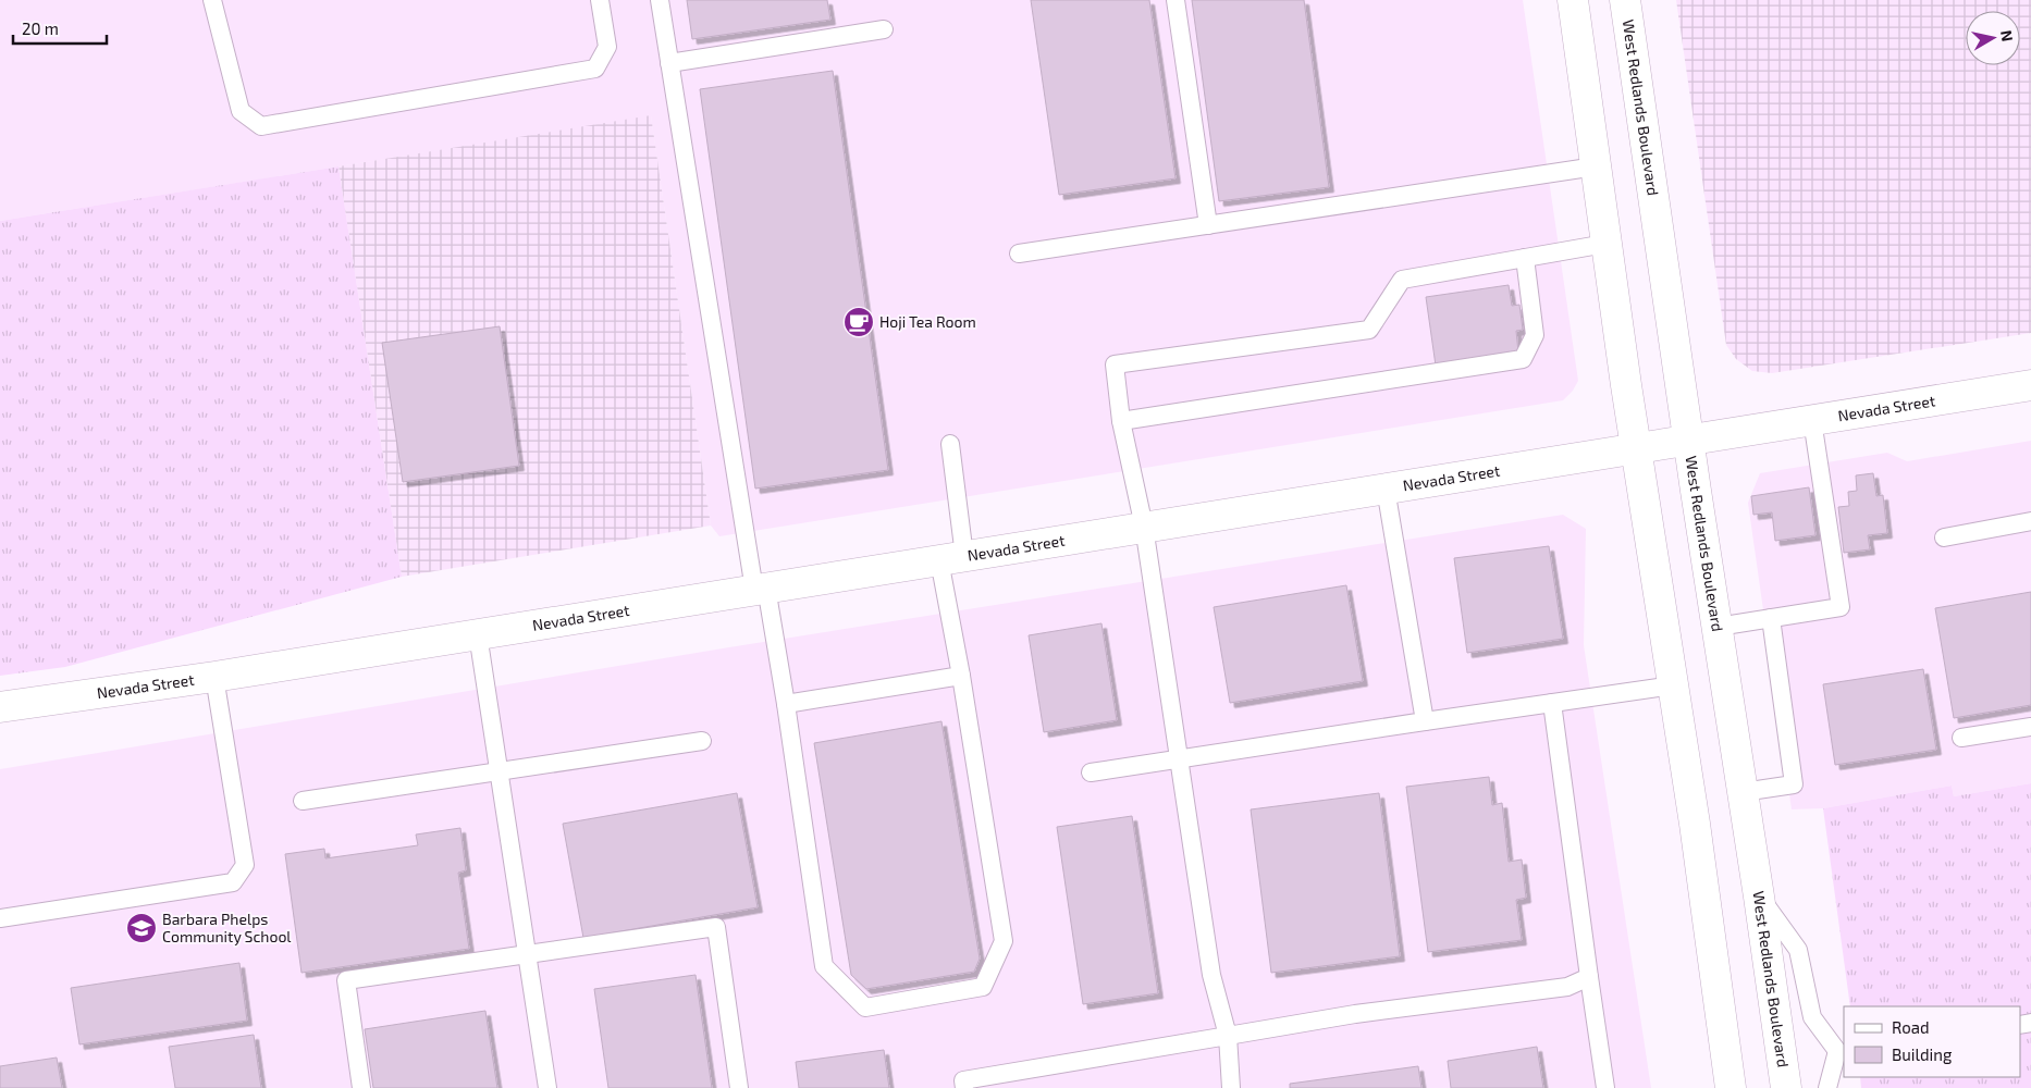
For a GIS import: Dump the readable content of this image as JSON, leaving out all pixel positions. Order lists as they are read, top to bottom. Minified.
{"streets":{"main road":["West Redlands Boulevard","Nevada Street"]},"crossings":[["West Redlands Boulevard","Nevada Street"]],"places":{"cafe":["Hoji Tea Room"],"school or university":["Barbara Phelps Community School"]},"legend":["Road","Building"],"scale_bar":"20 m","north":"right"}
